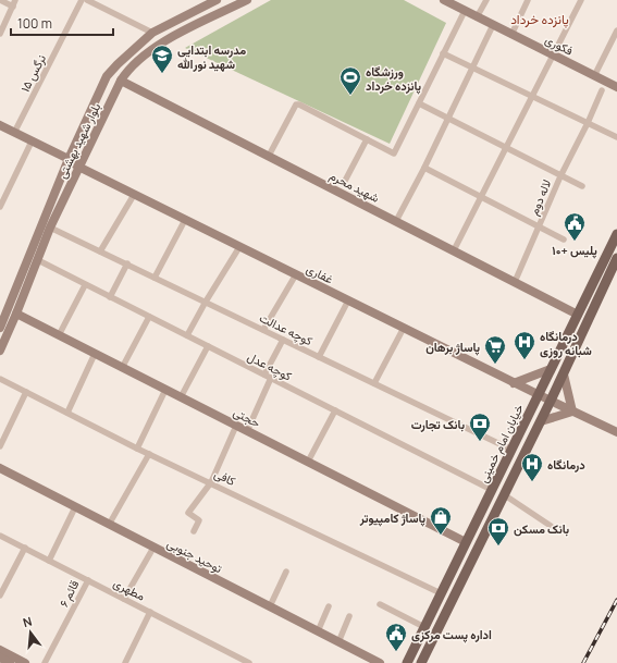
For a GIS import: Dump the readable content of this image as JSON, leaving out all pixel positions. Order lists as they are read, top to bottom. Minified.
{"streets":{"main road":["خیابان امام خمینی"],"street":["فکوری","نرگس ۱۵","بلوار شهید بهشتی","شهید محرم","لاله دوم","غفاری","کوچه عدالت","کوچه عدل","حجتی","کافی","توحید جنوبی","مطهری","قائم ۶"]},"crossings":[["بلوار شهید بهشتی","شهید محرم"],["بلوار شهید بهشتی","غفاری"],["بلوار شهید بهشتی","کوچه عدالت"],["بلوار شهید بهشتی","کوچه عدل"],["بلوار شهید بهشتی","حجتی"],["شهید محرم","لاله دوم"],["شهید محرم","خیابان امام خمینی"],["غفاری","خیابان امام خمینی"],["کوچه عدالت","خیابان امام خمینی"],["کوچه عدل","خیابان امام خمینی"],["حجتی","خیابان امام خمینی"],["خیابان امام خمینی","کافی"],["مطهری","قائم ۶"]],"districts":["پانزده خرداد"],"places":{"school or university":["مدرسه ابتدایی شهید نورالله"],"sports":["ورزشگاه پانزده خرداد"],"public building":["پلیس +۱۰","اداره پست مرکزی"],"hospital":["درمانگاه شبانه روزی","درمانگاه"],"supermarket":["پاساژ برهان"],"bank":["بانک تجارت","بانک مسکن"],"shop":["پاساژ کامپیوتر"]},"scale_bar":"100 m","north":"top"}
